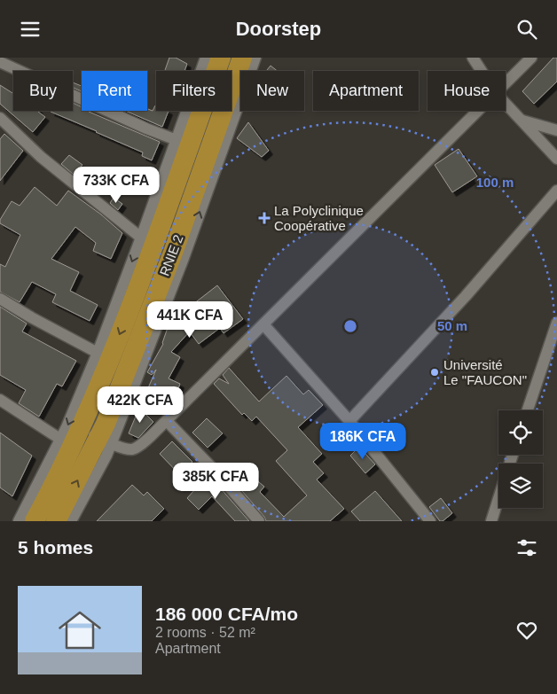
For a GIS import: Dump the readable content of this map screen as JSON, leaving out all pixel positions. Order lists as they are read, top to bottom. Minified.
{"streets":{"highway":["RNIE 2"]},"places":{"health":["La Polyclinique Coopérative"],"other":["Université Le \"FAUCON\""]},"page":{"header":"Doorstep","chip":["Buy","Rent","Filters","New","Apartment","House"],"price":["733K CFA","441K CFA","422K CFA","186K CFA","385K CFA"],"heading":"5 homes","list":[{"name":"186 000 CFA/mo","note":"2 rooms · 52 m² · Apartment"}]},"rings":["100 m","50 m"]}
